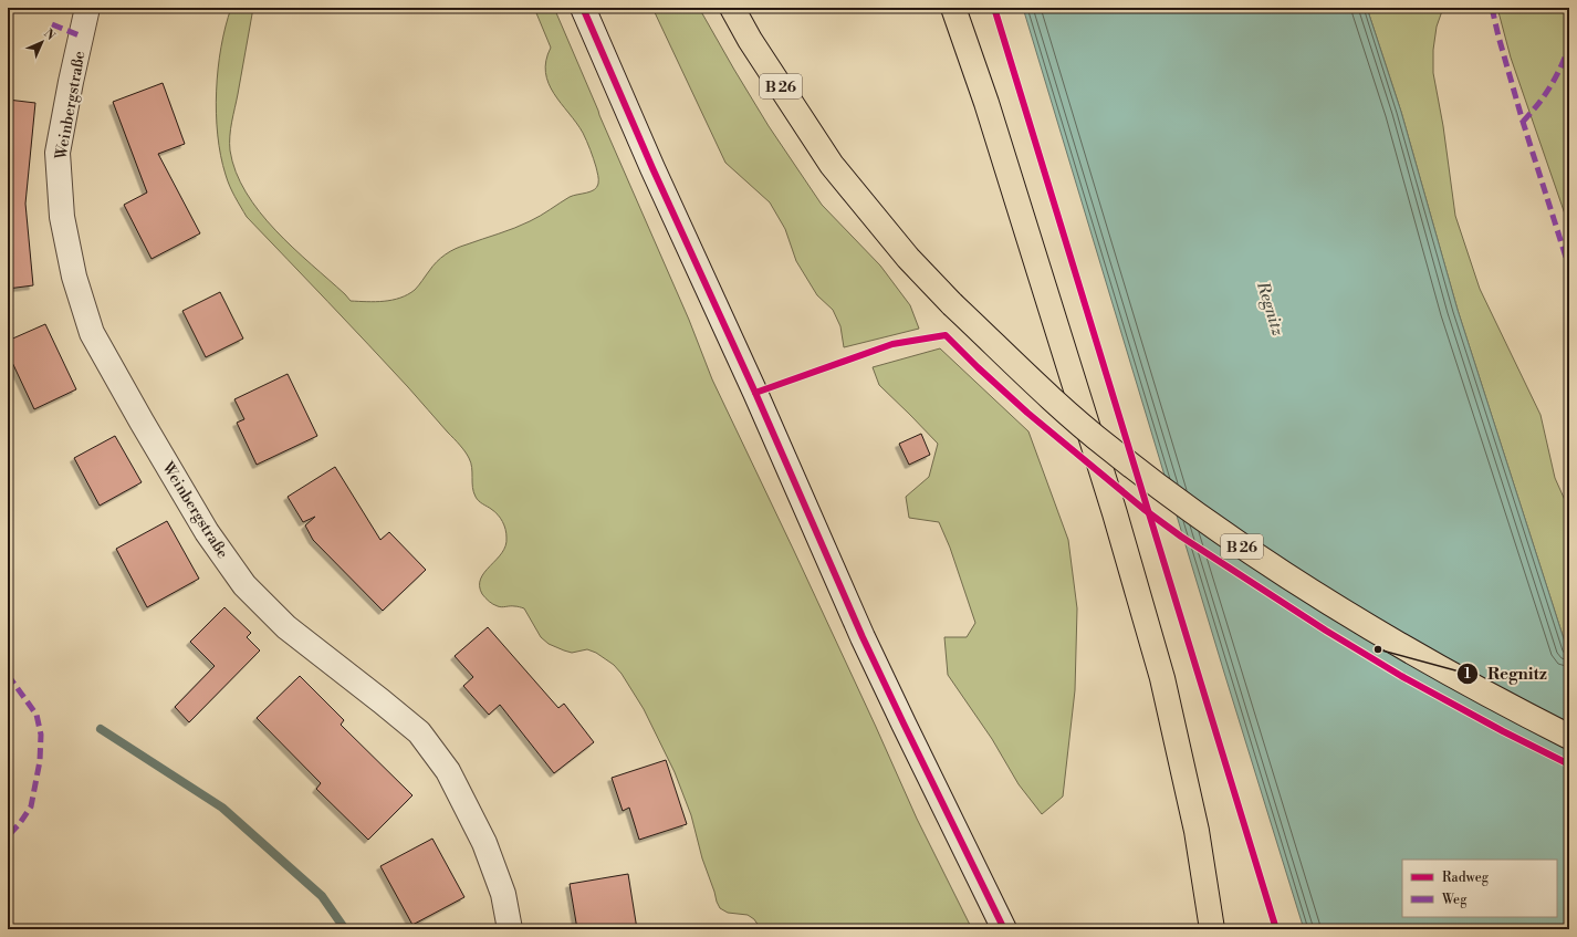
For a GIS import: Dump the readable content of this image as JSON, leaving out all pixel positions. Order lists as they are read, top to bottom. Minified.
{"streets":{"main road":["B 26"],"street":["Weinbergstraße"]},"water":["Regnitz"],"places":["Regnitz"],"legend":["Radweg","Weg"],"north":"top right"}
